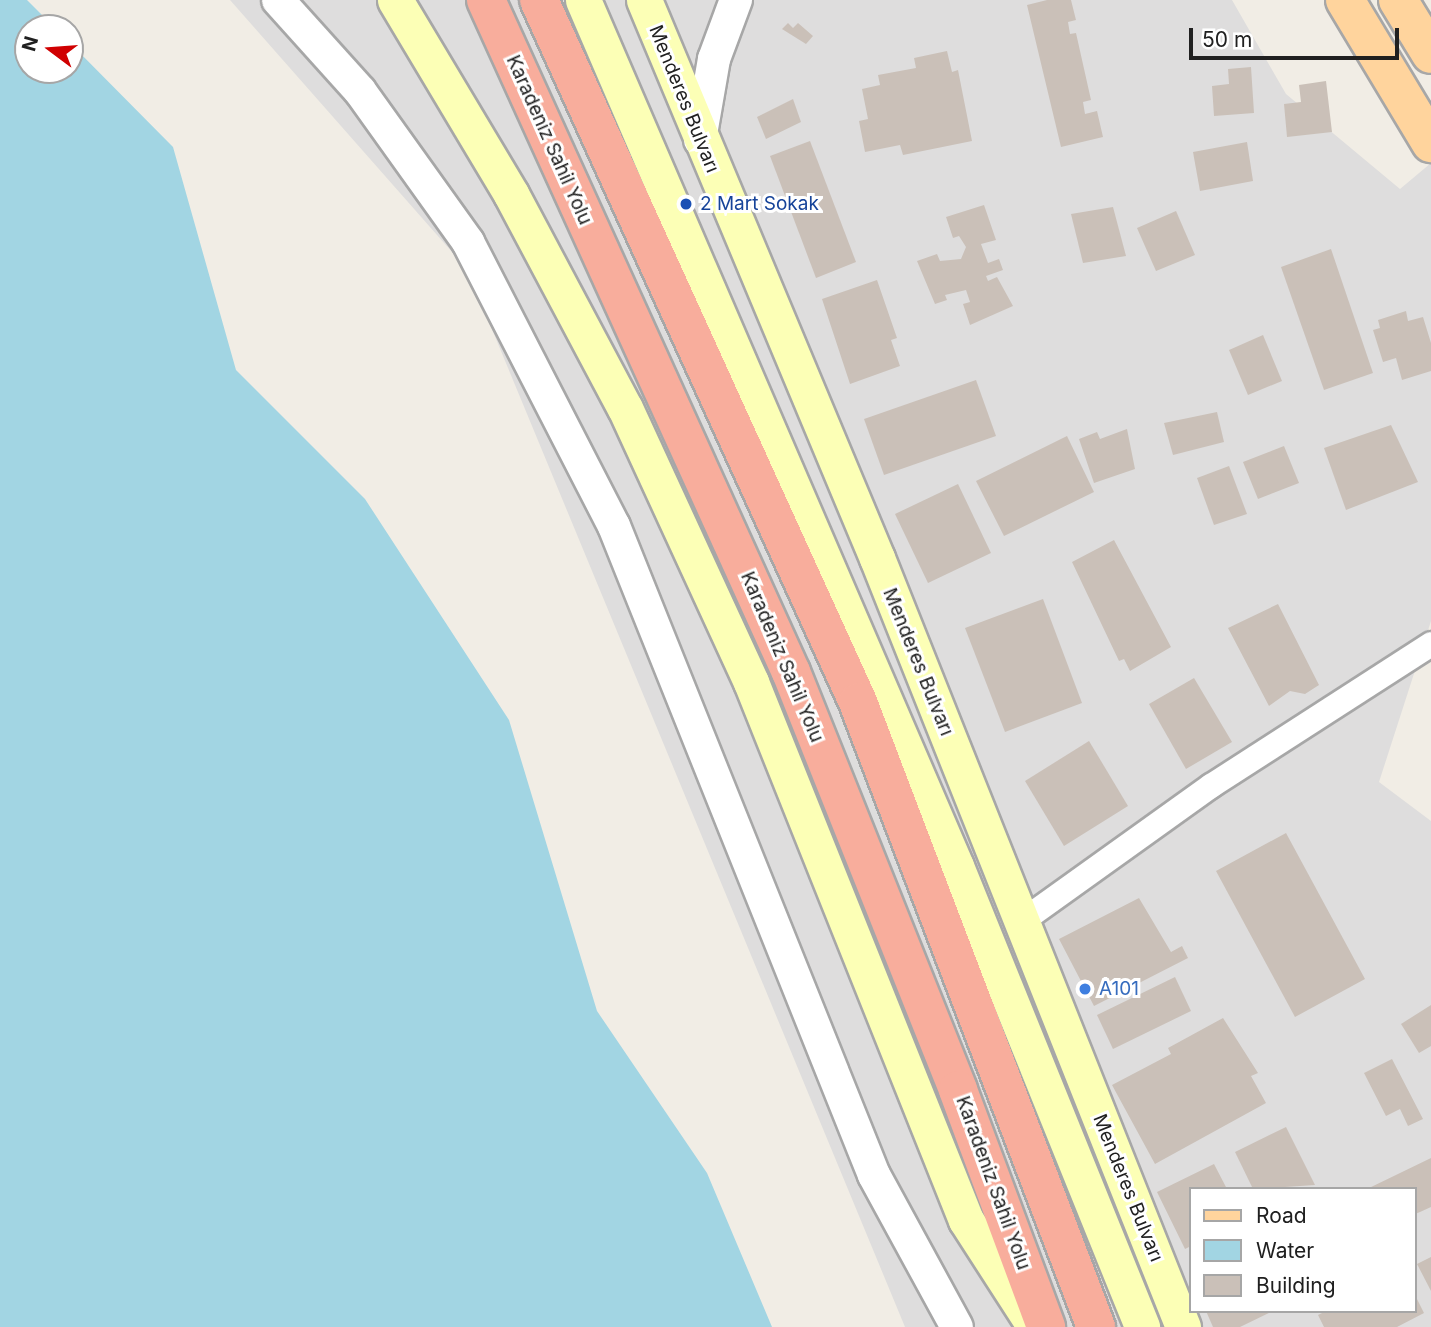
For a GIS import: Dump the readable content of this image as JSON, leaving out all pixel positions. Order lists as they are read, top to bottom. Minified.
{"streets":{"highway":["Karadeniz Sahil Yolu"],"main road":["Menderes Bulvarı"]},"places":["2 Mart Sokak","A101"],"legend":["Road","Water","Building"],"scale_bar":"50 m","north":"left"}
